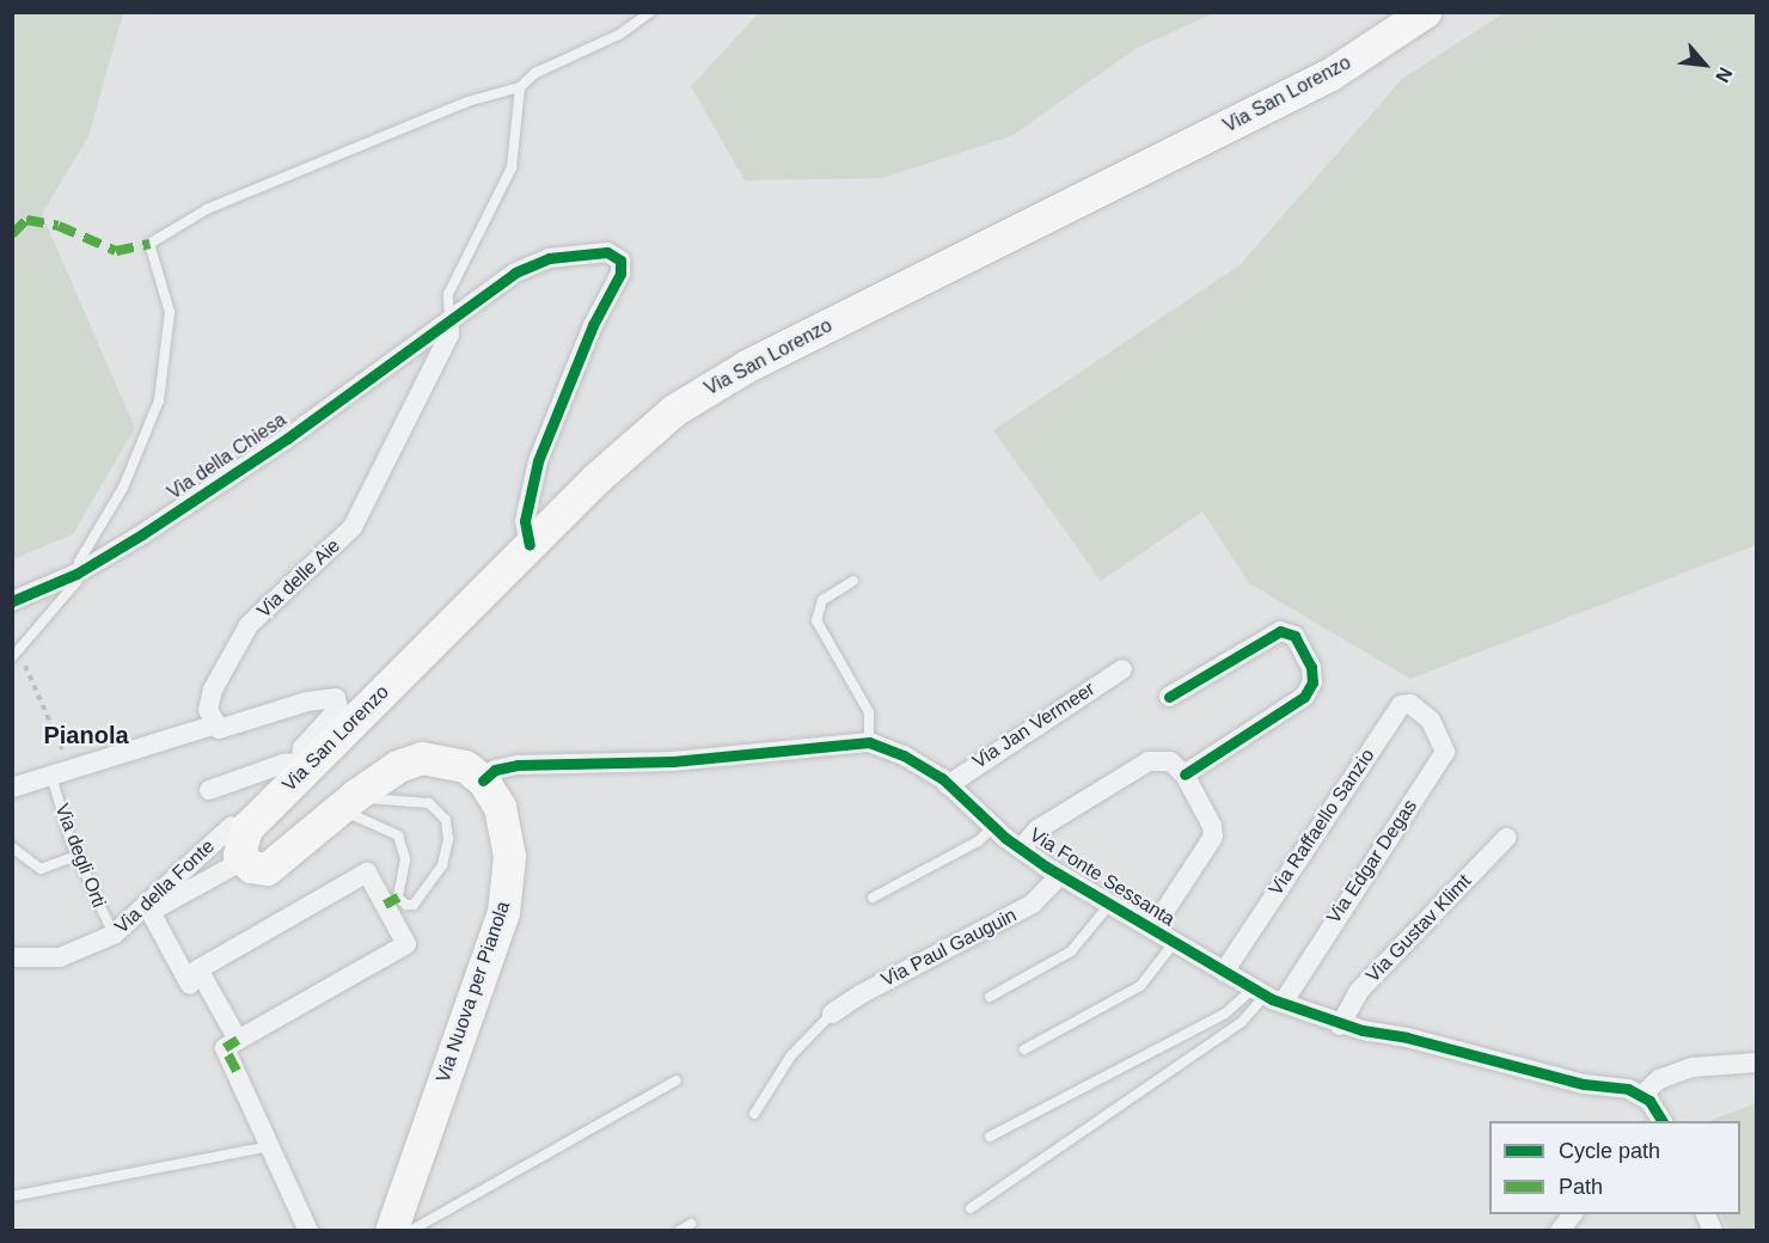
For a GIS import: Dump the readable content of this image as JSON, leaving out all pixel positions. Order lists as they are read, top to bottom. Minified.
{"streets":{"main road":["Via San Lorenzo","Via Nuova per Pianola"],"street":["Via della Chiesa","Via delle Aie","Via Jan Vermeer","Via Raffaello Sanzio","Via Edgar Degas","Via Fonte Sessanta","Via della Fonte","Via Gustav Klimt","Via Paul Gauguin"],"lane":["Via degli Orti"]},"crossings":[["Via San Lorenzo","Via della Chiesa"],["Via della Chiesa","Via delle Aie"],["Via Jan Vermeer","Via Fonte Sessanta"],["Via Raffaello Sanzio","Via Edgar Degas"],["Via Raffaello Sanzio","Via Fonte Sessanta"],["Via degli Orti","Via della Fonte"],["Via Edgar Degas","Via Fonte Sessanta"],["Via Fonte Sessanta","Via Gustav Klimt"],["Via Fonte Sessanta","Via Paul Gauguin"],["Via Fonte Sessanta","Via Nuova per Pianola"]],"districts":["Pianola"],"legend":["Cycle path","Path"],"north":"bottom right"}
